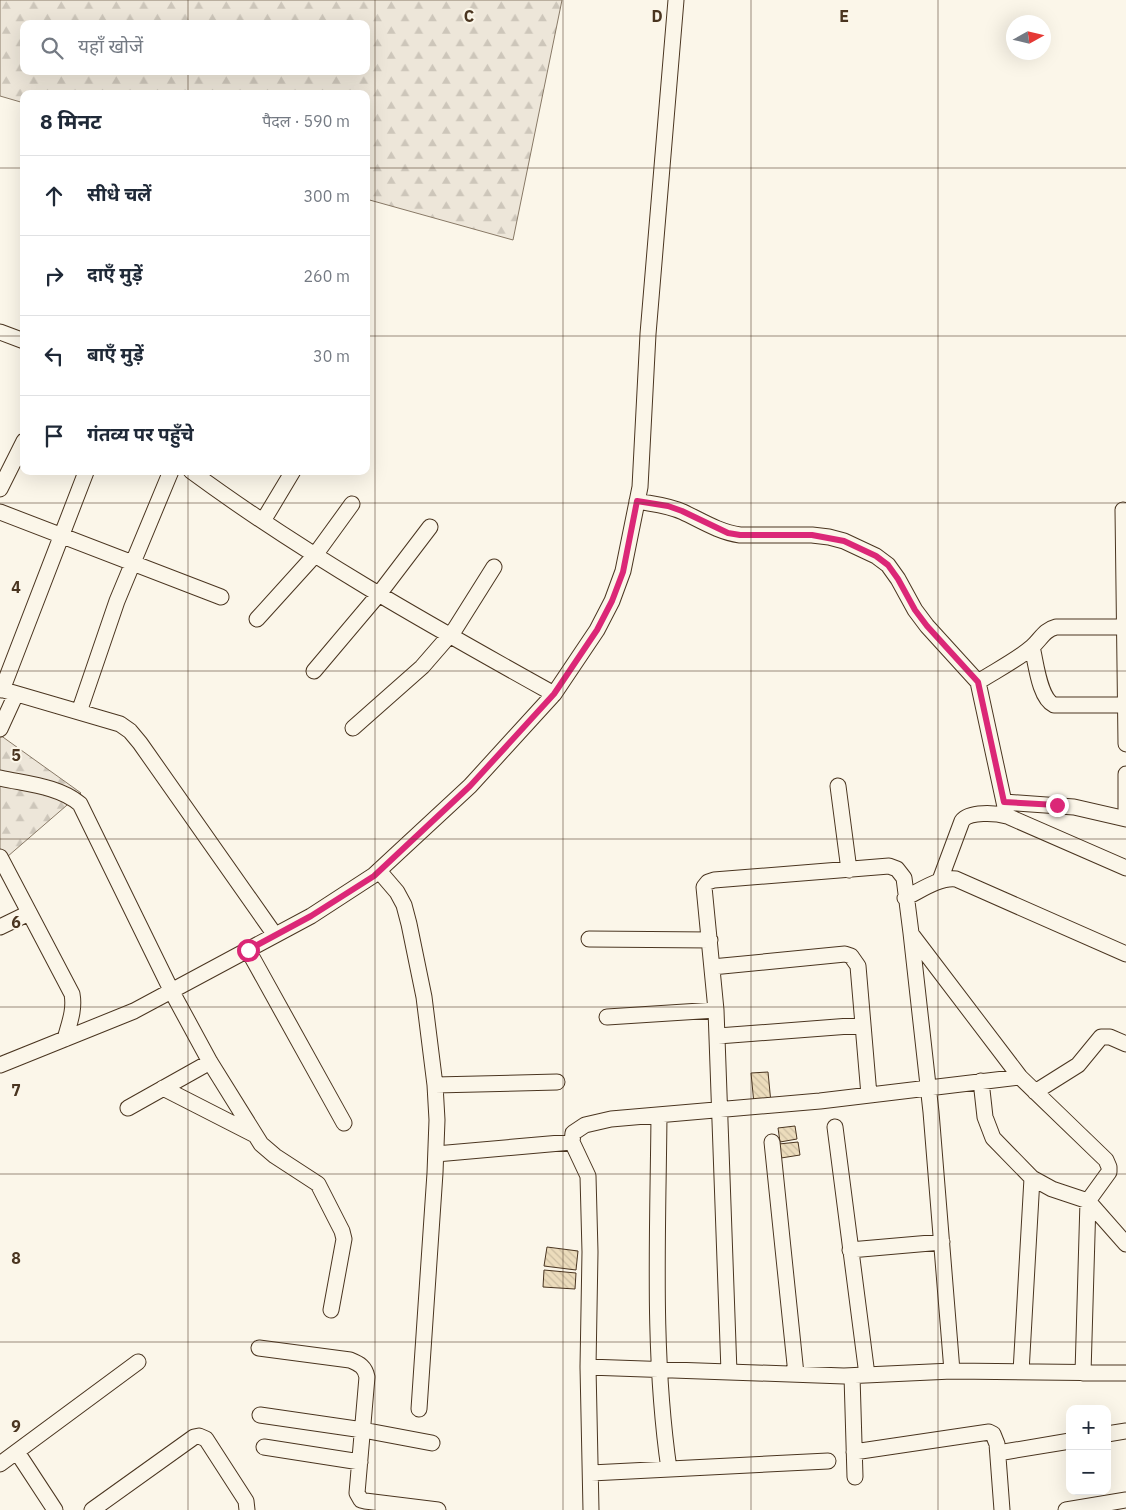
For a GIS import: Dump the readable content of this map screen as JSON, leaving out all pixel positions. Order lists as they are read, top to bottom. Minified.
{"north":"right","page":{"search":"यहाँ खोजें","heading":["8 मिनट","पैदल · 590 m"],"list":[["सीधे चलें","300 m"],["दाएँ मुड़ें","260 m"],["बाएँ मुड़ें","30 m"],"गंतव्य पर पहुँचे"],"map_buttons":["+","−"]},"grid":{"columns":["C","D","E"],"rows":["4","5","6","7","8","9"]}}
